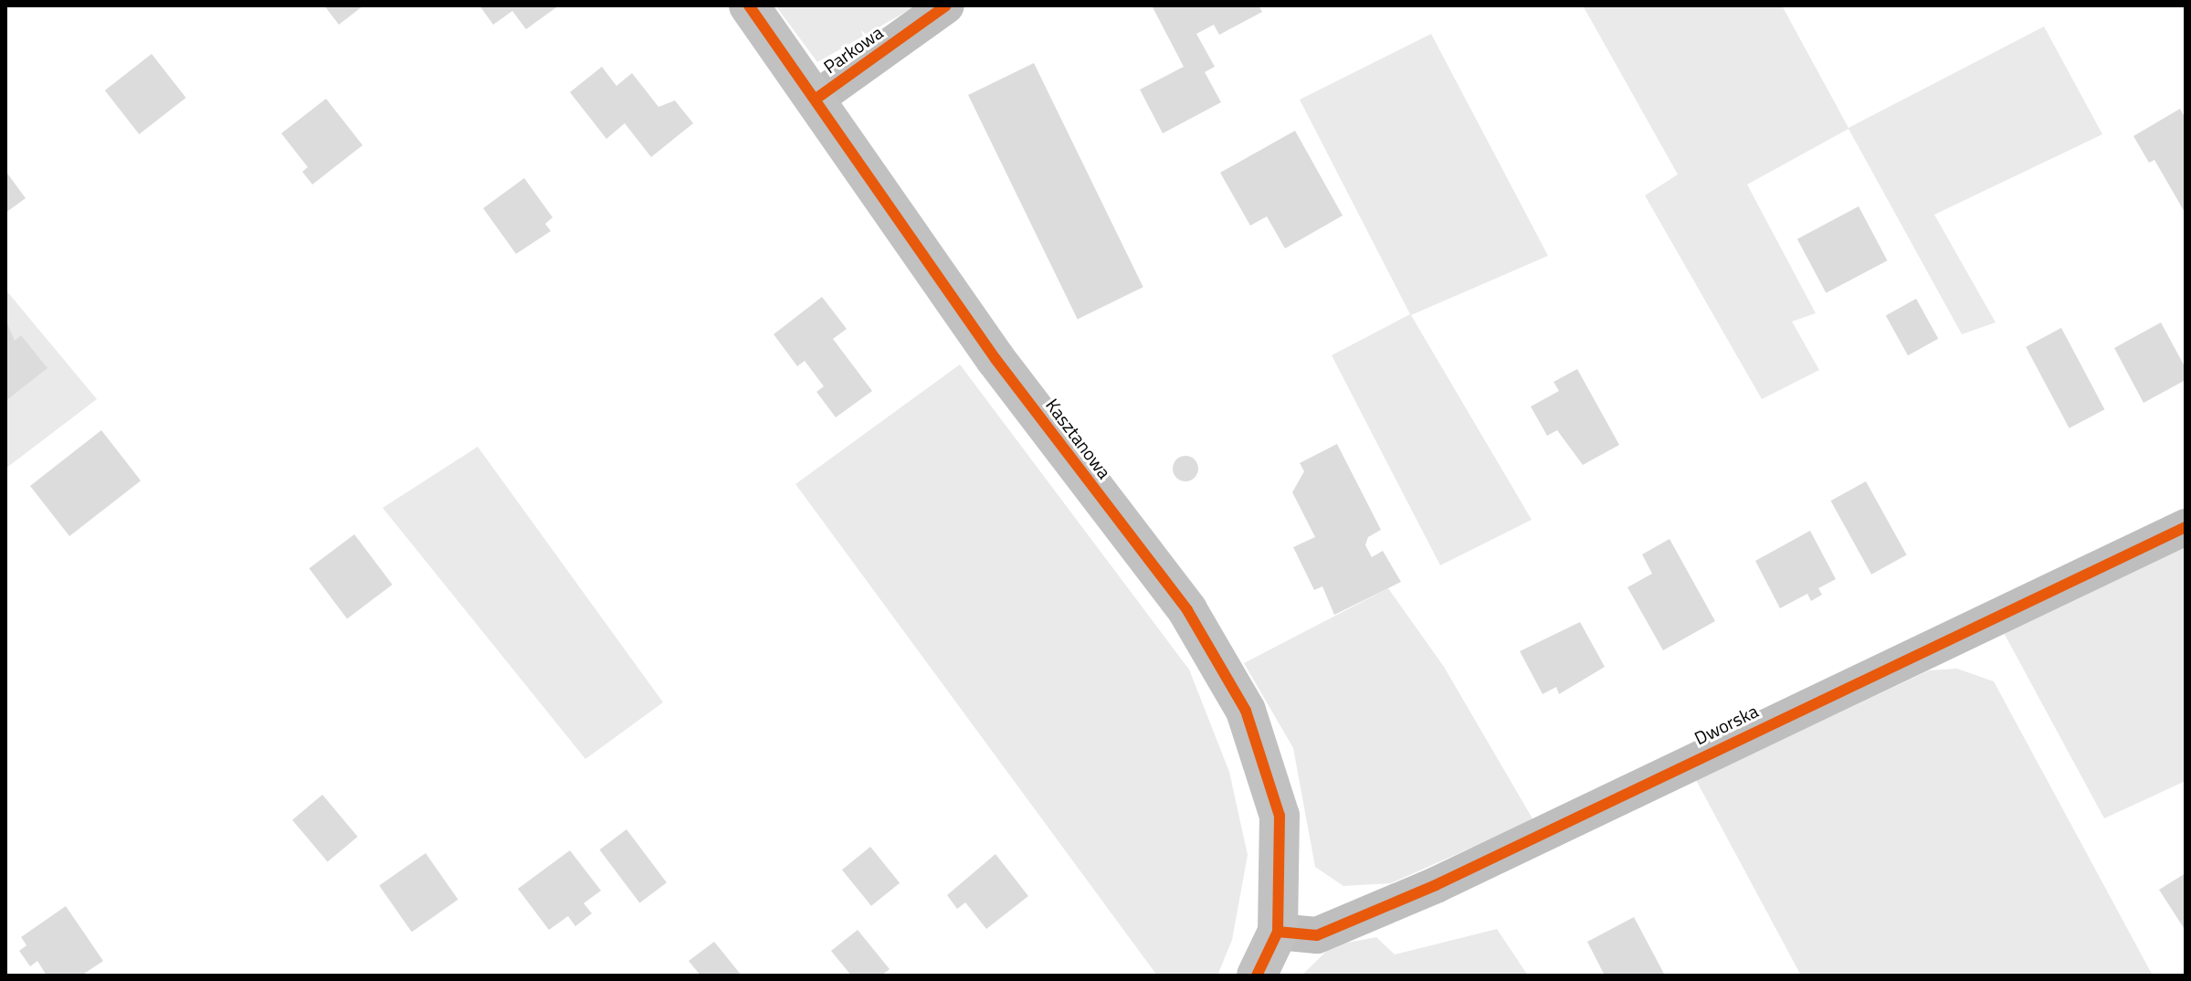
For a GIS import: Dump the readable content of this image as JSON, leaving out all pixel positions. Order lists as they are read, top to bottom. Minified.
{"streets":{"street":["Parkowa","Kasztanowa","Dworska"]},"crossings":[["Parkowa","Kasztanowa"],["Kasztanowa","Dworska"]]}
